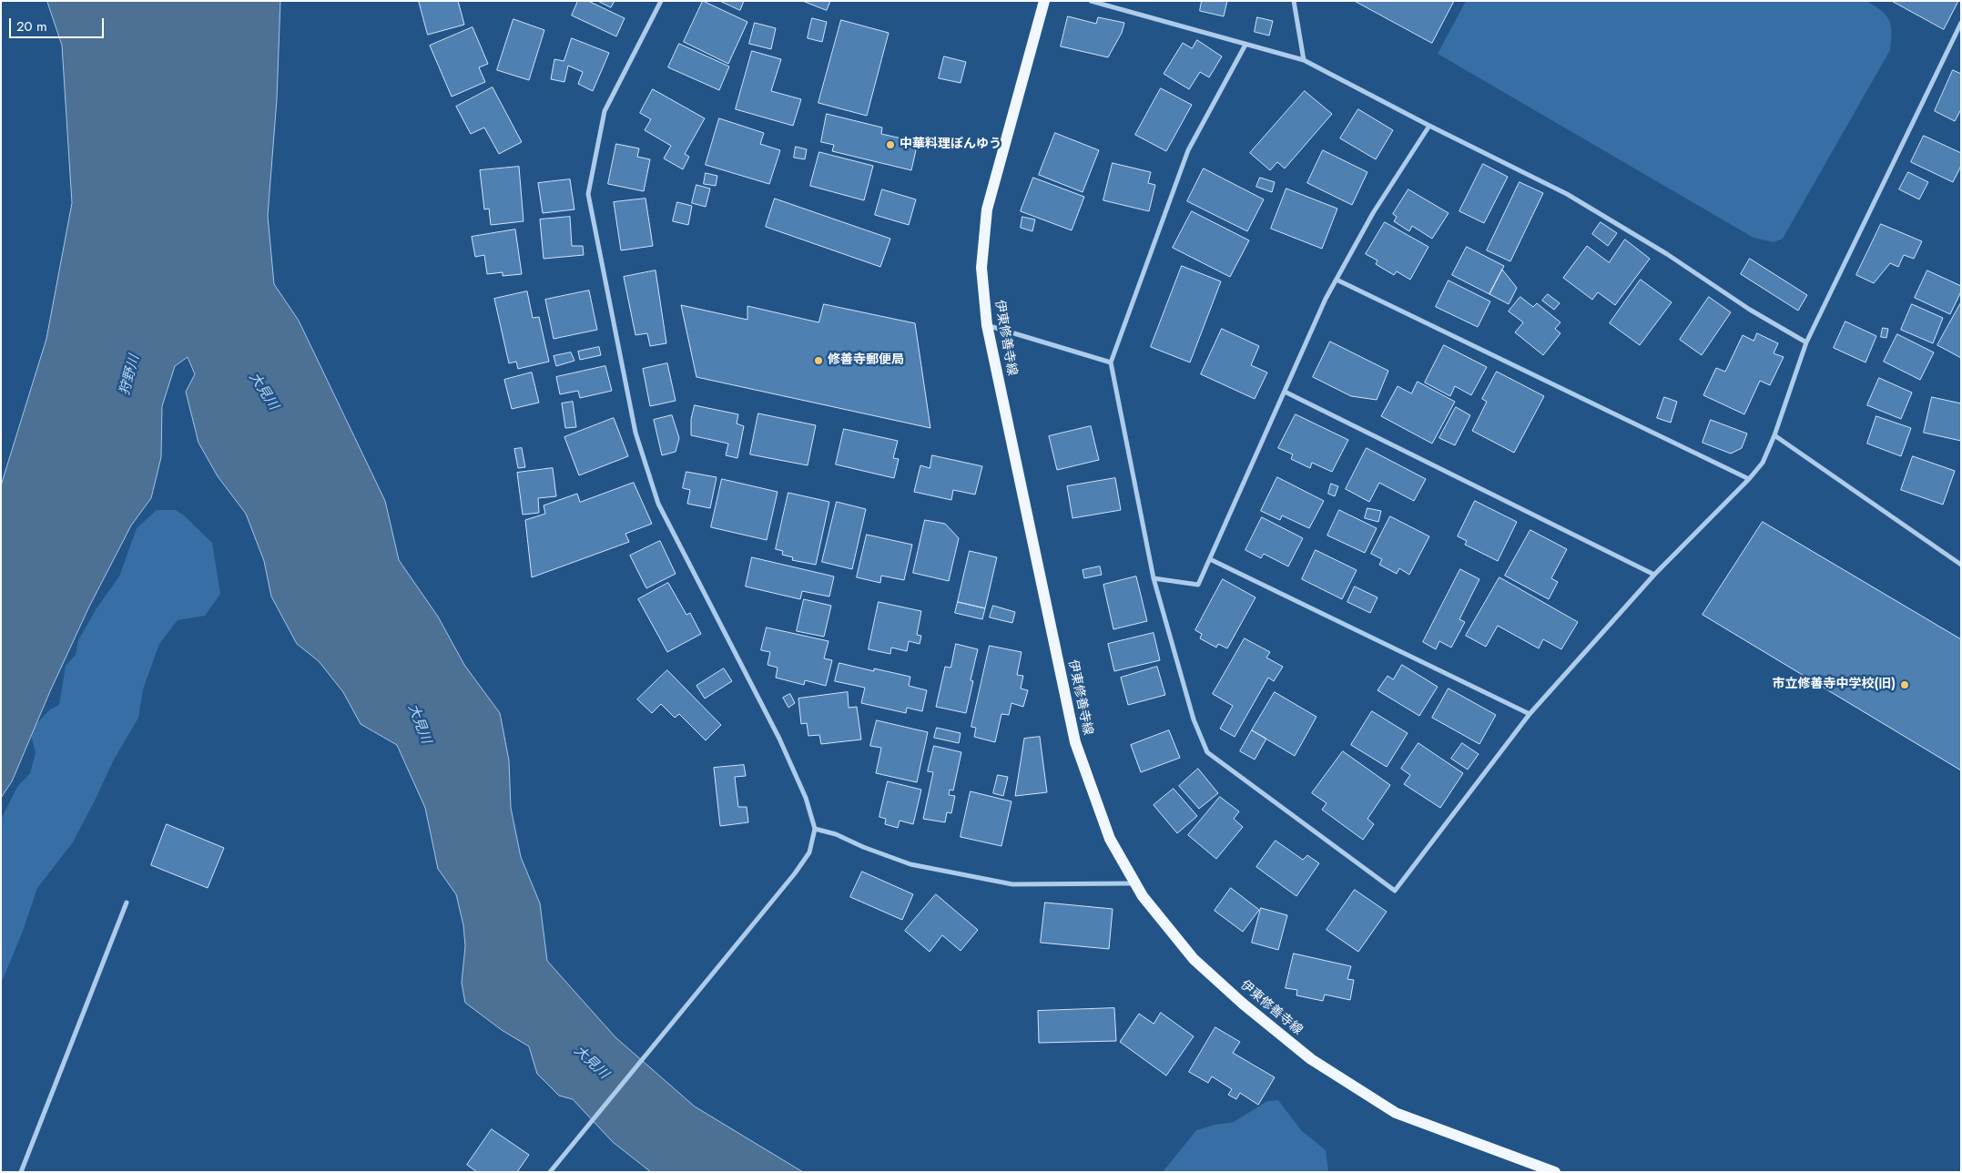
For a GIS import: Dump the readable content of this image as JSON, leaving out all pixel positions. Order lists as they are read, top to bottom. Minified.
{"streets":{"main road":["伊東修善寺線"]},"water":["狩野川","大見川"],"places":["中華料理ぽんゆう","修善寺郵便局","市立修善寺中学校(旧)"],"scale_bar":"20 m"}
